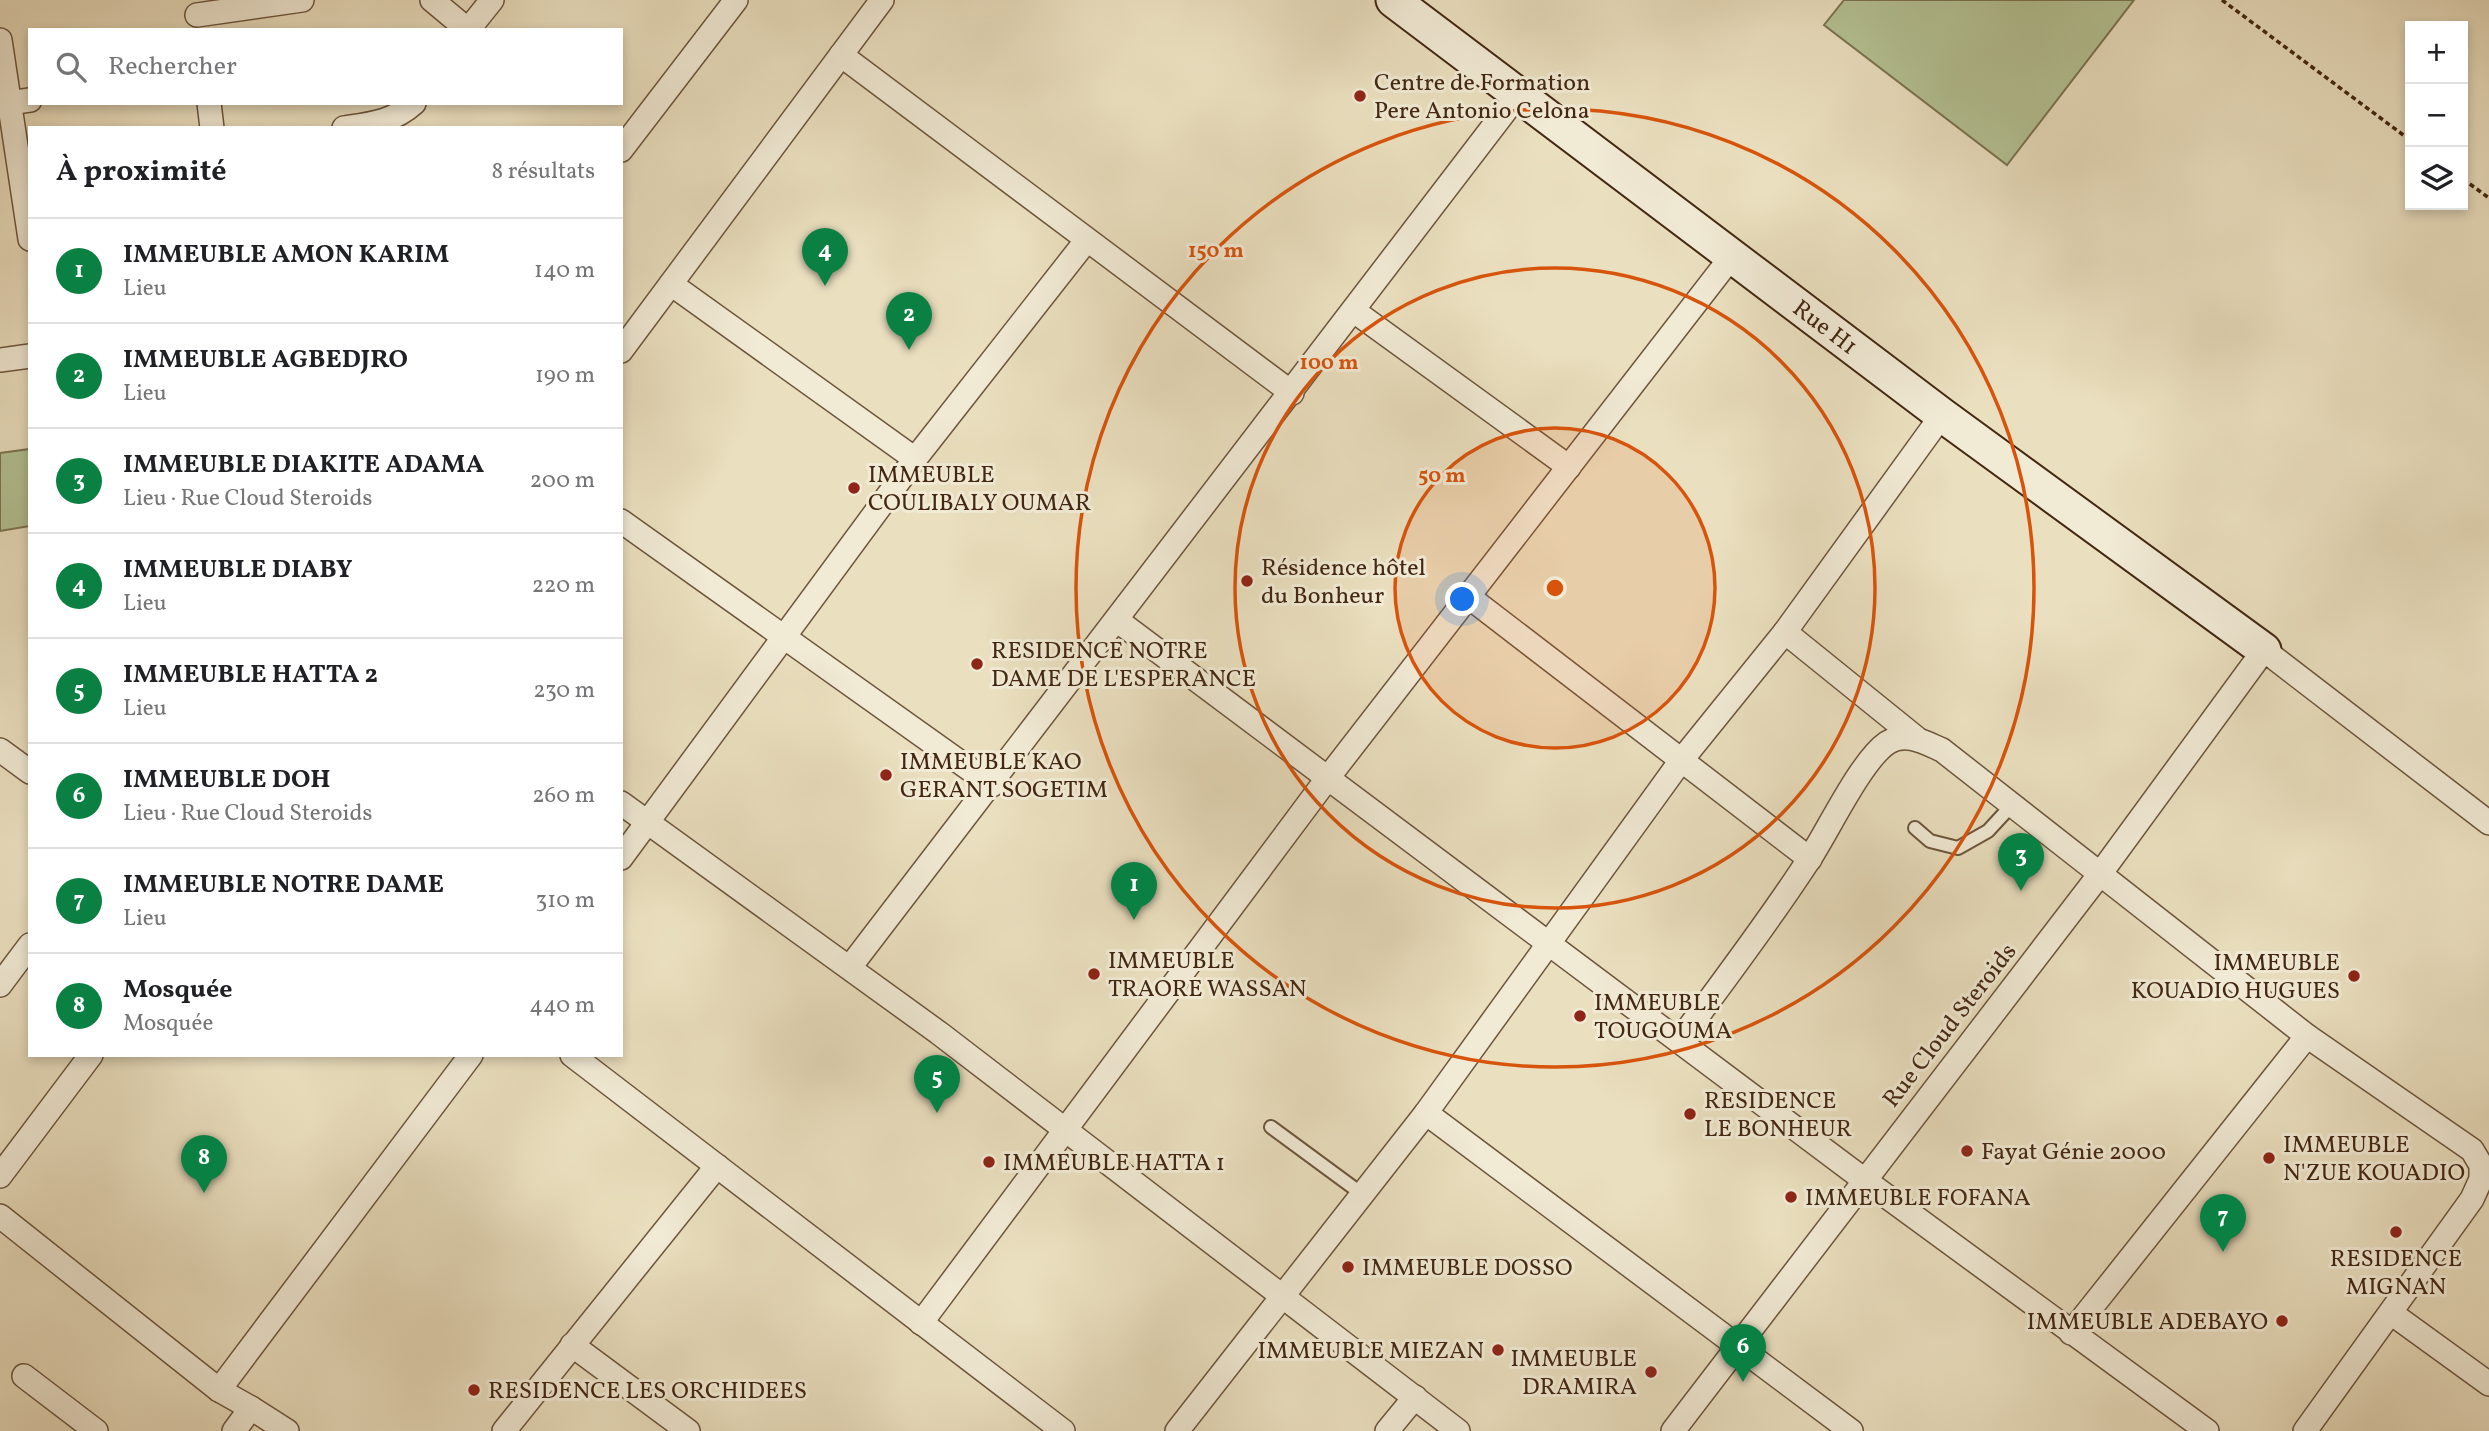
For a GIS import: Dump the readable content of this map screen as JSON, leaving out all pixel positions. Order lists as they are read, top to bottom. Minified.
{"streets":{"street":["Rue H1","Rue Cloud Steroids"]},"crossings":[["Rue H1","Rue Cloud Steroids"]],"places":["Centre de Formation Pere Antonio Celona","IMMEUBLE COULIBALY OUMAR","Résidence hôtel du Bonheur","RESIDENCE NOTRE DAME DE L'ESPERANCE","IMMEUBLE KAO GERANT SOGETIM","IMMEUBLE TRAORE WASSAN","IMMEUBLE KOUADIO HUGUES","IMMEUBLE TOUGOUMA","RESIDENCE LE BONHEUR","Fayat Génie 2000","IMMEUBLE N'ZUE KOUADIO","IMMEUBLE HATTA 1","IMMEUBLE FOFANA","RESIDENCE MIGNAN","IMMEUBLE DOSSO","IMMEUBLE ADEBAYO","IMMEUBLE MIEZAN","IMMEUBLE DRAMIRA","RESIDENCE LES ORCHIDEES"],"page":{"map_buttons":["+","−"],"search":"Rechercher","heading":["À proximité","8 résultats"],"list":[{"mark":"1","name":"IMMEUBLE AMON KARIM","note":"Lieu","value":"140 m"},{"mark":"2","name":"IMMEUBLE AGBEDJRO","note":"Lieu","value":"190 m"},{"mark":"3","name":"IMMEUBLE DIAKITE ADAMA","note":"Lieu · Rue Cloud Steroids","value":"200 m"},{"mark":"4","name":"IMMEUBLE DIABY","note":"Lieu","value":"220 m"},{"mark":"5","name":"IMMEUBLE HATTA 2","note":"Lieu","value":"230 m"},{"mark":"6","name":"IMMEUBLE DOH","note":"Lieu · Rue Cloud Steroids","value":"260 m"},{"mark":"7","name":"IMMEUBLE NOTRE DAME","note":"Lieu","value":"310 m"},{"mark":"8","name":"Mosquée","note":"Mosquée","value":"440 m"}],"pins":["4","2","3","1","5","8","7","6"]},"rings":["150 m","100 m","50 m"]}
